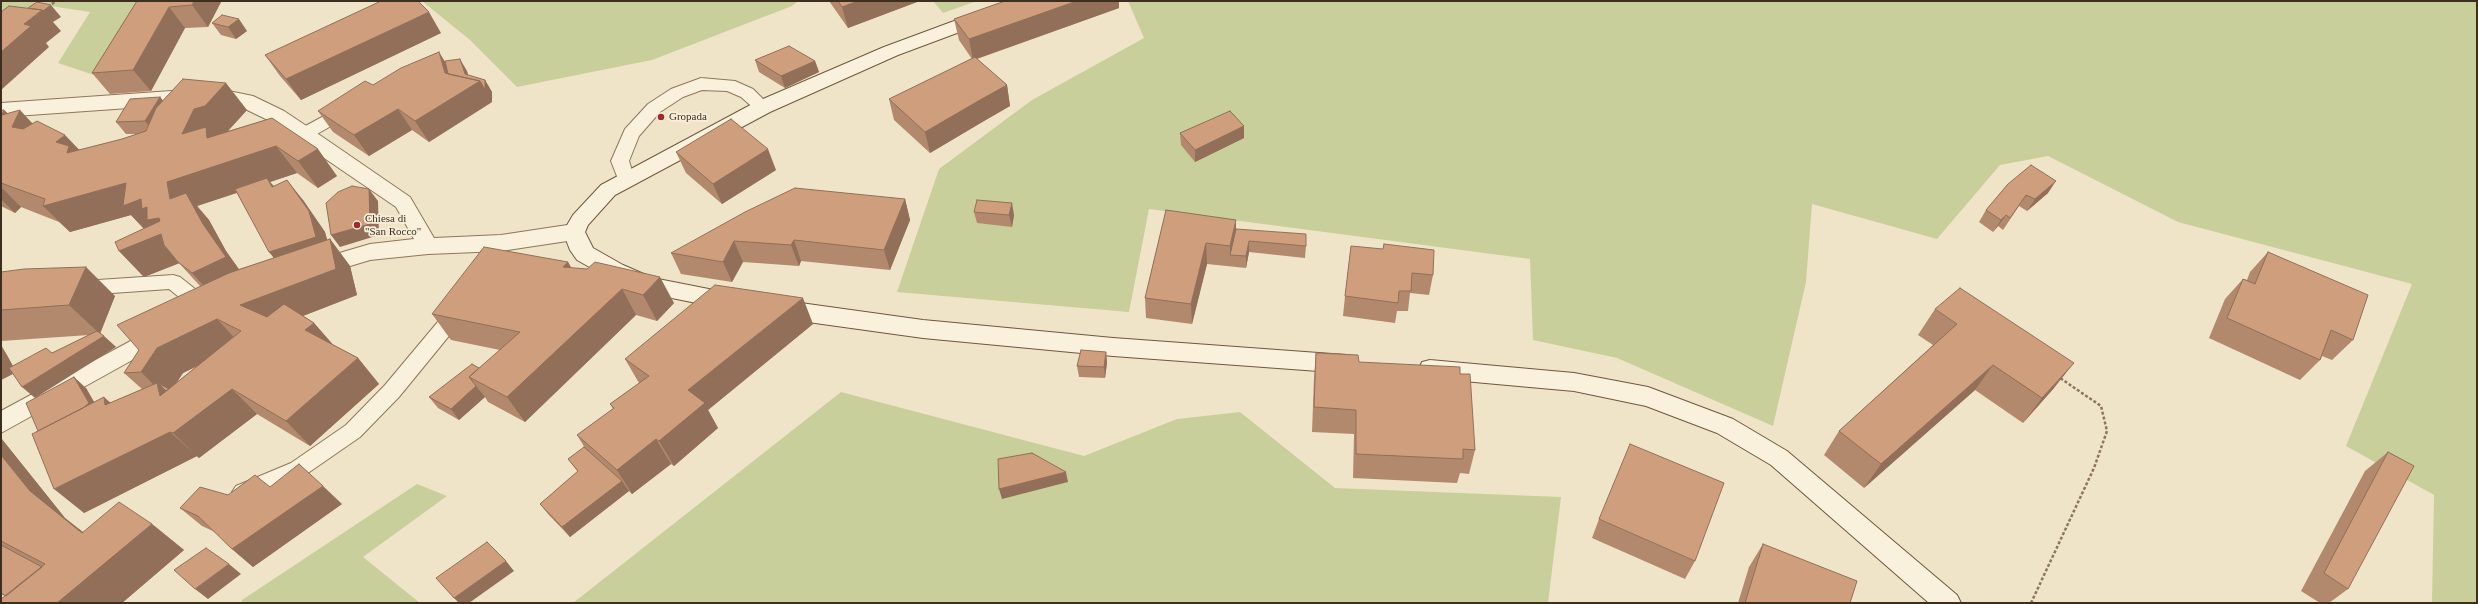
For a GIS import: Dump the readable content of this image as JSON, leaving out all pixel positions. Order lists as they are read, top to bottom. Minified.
{"places":["Gropada","Chiesa di \"San Rocco\""]}
